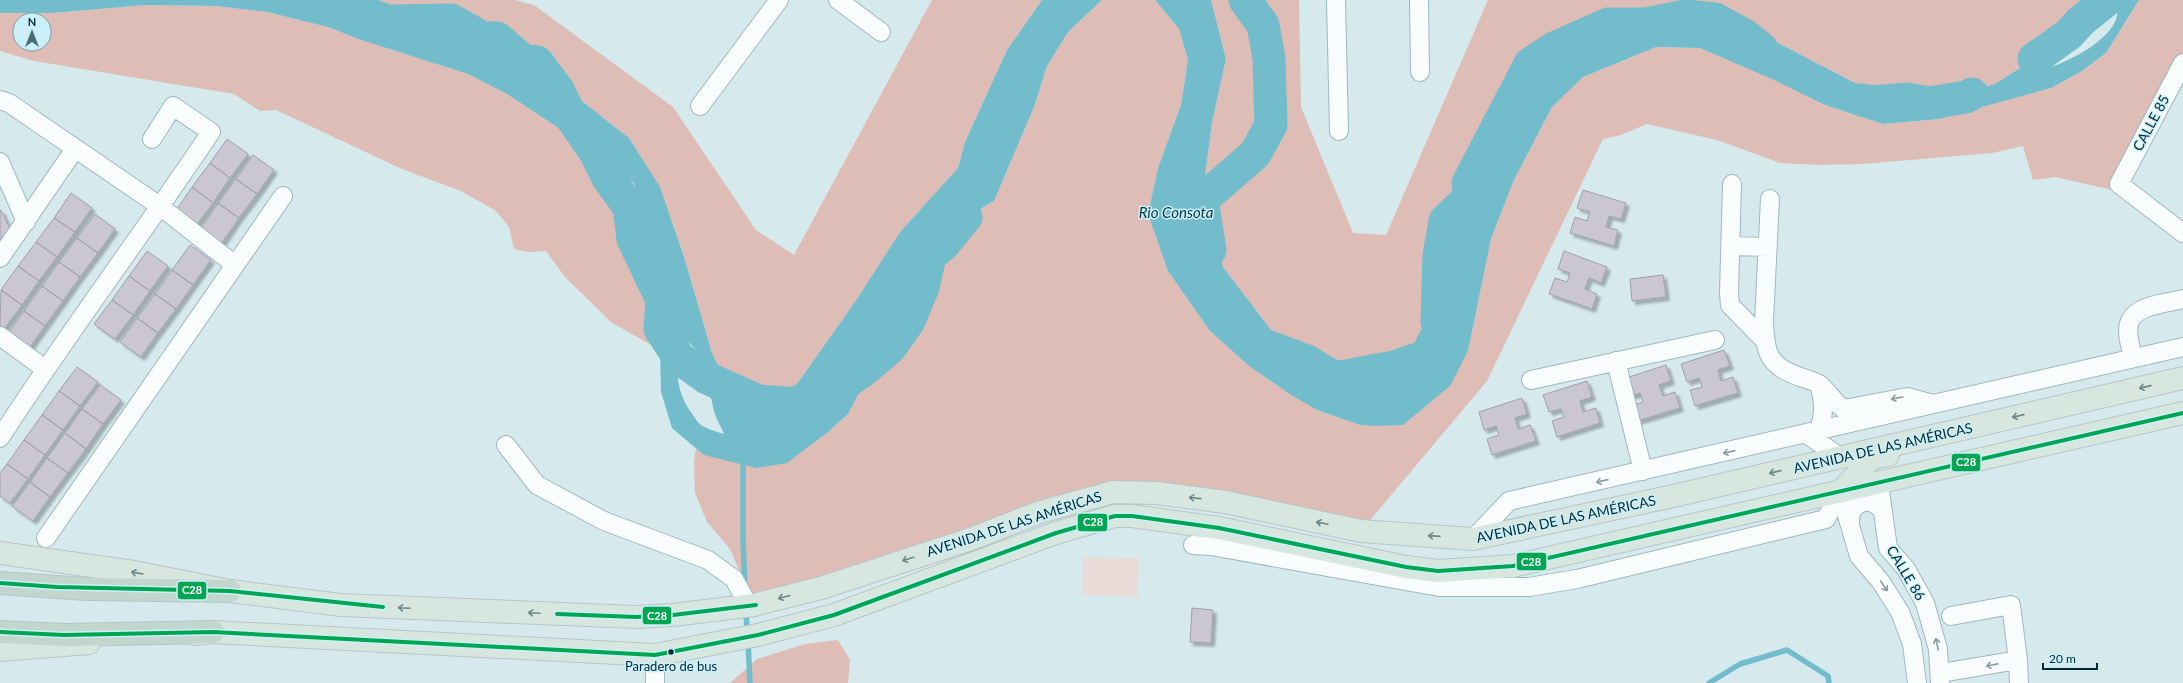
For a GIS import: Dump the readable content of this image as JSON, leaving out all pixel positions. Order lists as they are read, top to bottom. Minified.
{"streets":{"highway":["AVENIDA DE LAS AMÉRICAS"],"street":["CALLE 85","CALLE 86"]},"crossings":[["AVENIDA DE LAS AMÉRICAS","CALLE 86"]],"water":["Rio Consota"],"places":["Paradero de bus"],"lines":["transit line C28"],"scale_bar":"20 m","north":"top"}
